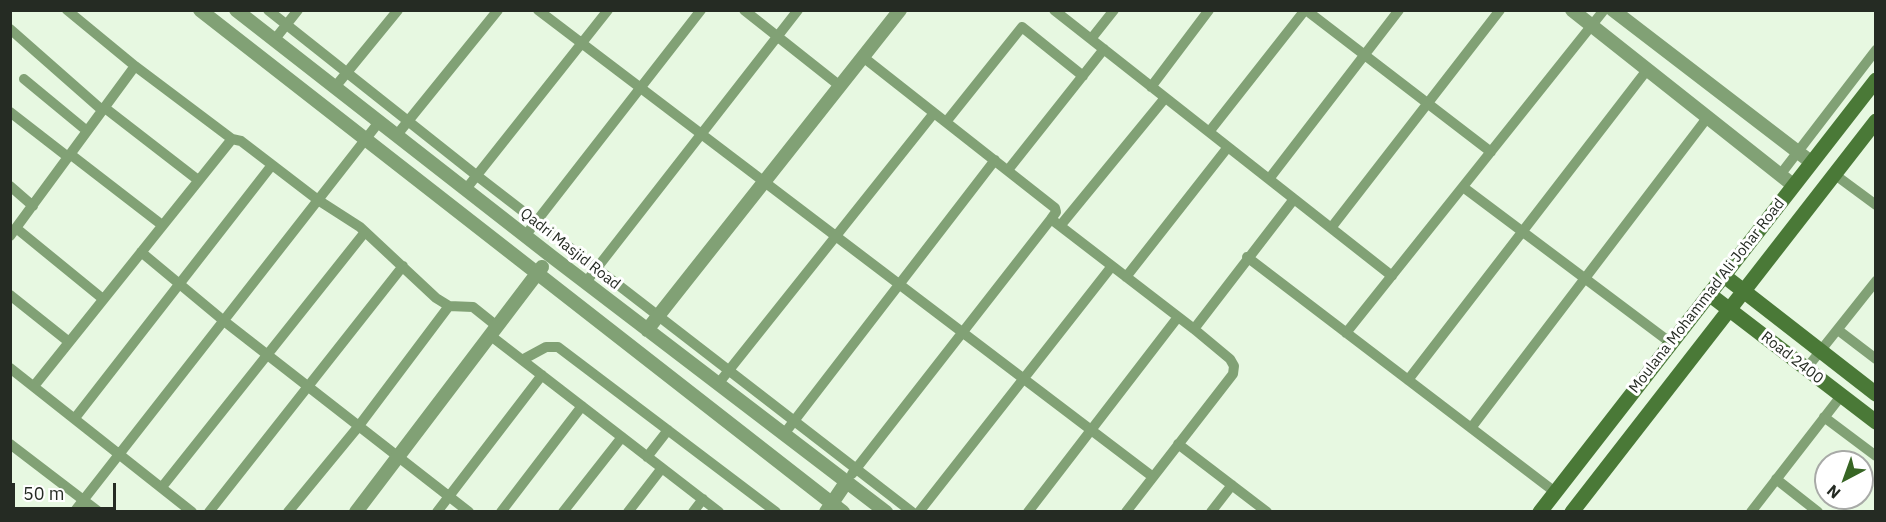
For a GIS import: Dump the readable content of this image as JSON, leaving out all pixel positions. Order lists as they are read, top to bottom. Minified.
{"streets":{"main road":["Moulana Mohammad Ali Johar Road","Road 2400"],"street":["Qadri Masjid Road"]},"crossings":[["Moulana Mohammad Ali Johar Road","Road 2400"]],"scale_bar":"50 m","north":"bottom left"}
